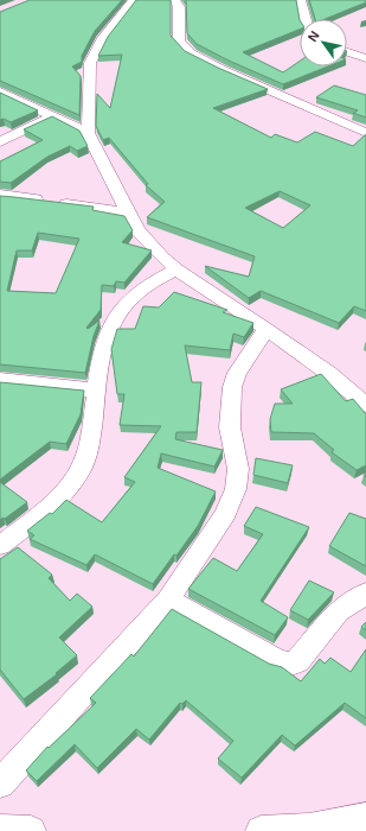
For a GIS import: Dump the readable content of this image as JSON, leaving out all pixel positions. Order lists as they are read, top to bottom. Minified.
{"north":"top left"}
